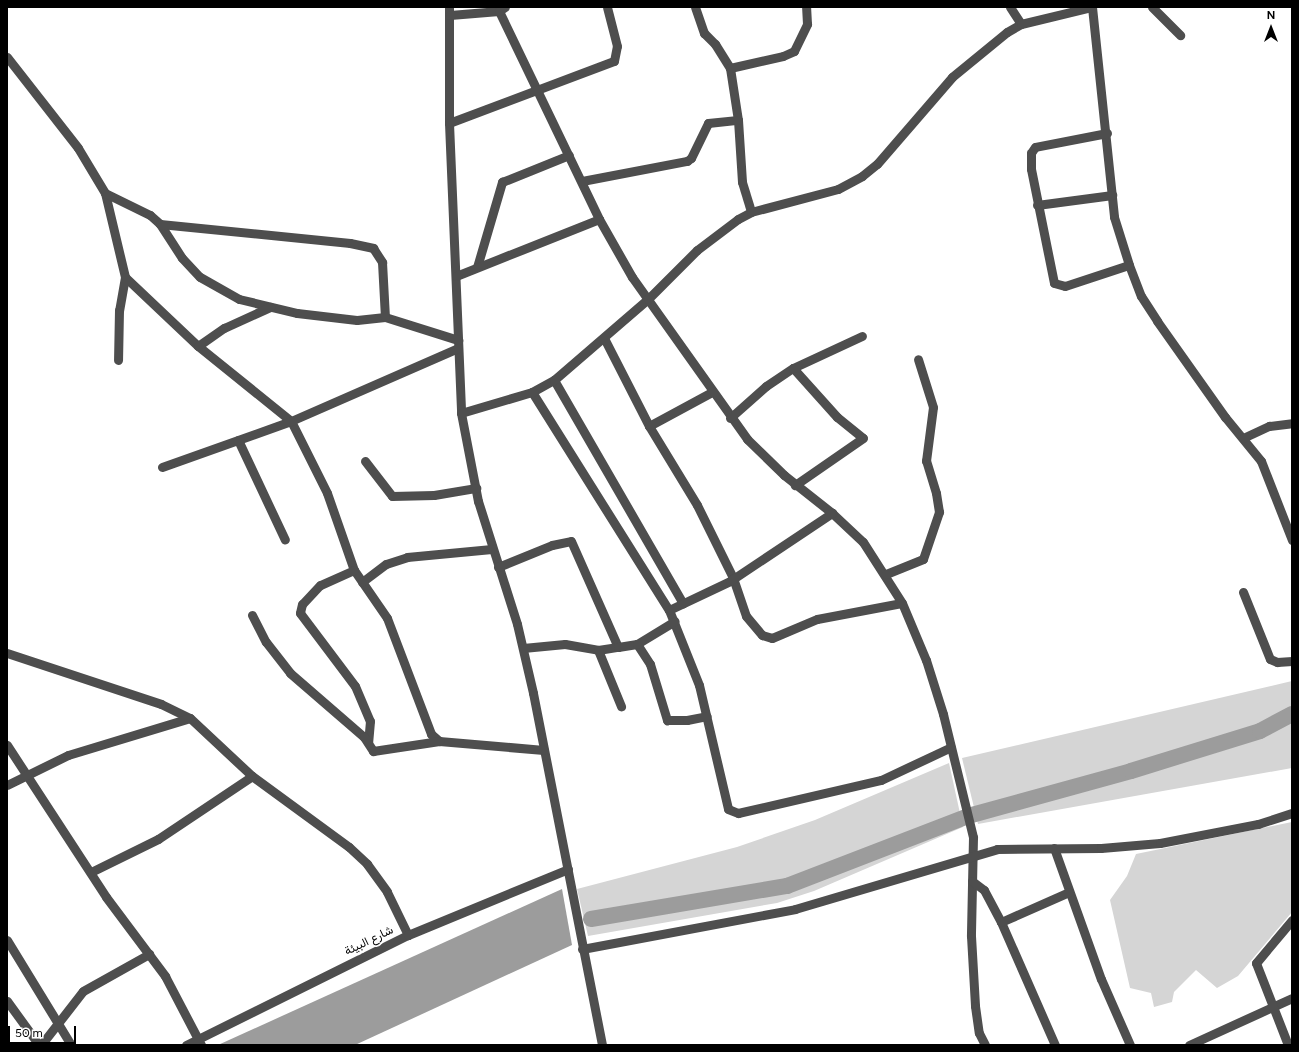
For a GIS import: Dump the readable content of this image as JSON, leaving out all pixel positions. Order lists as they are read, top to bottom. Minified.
{"streets":{"street":["شارع البيئة"]},"scale_bar":"50 m","north":"top"}
